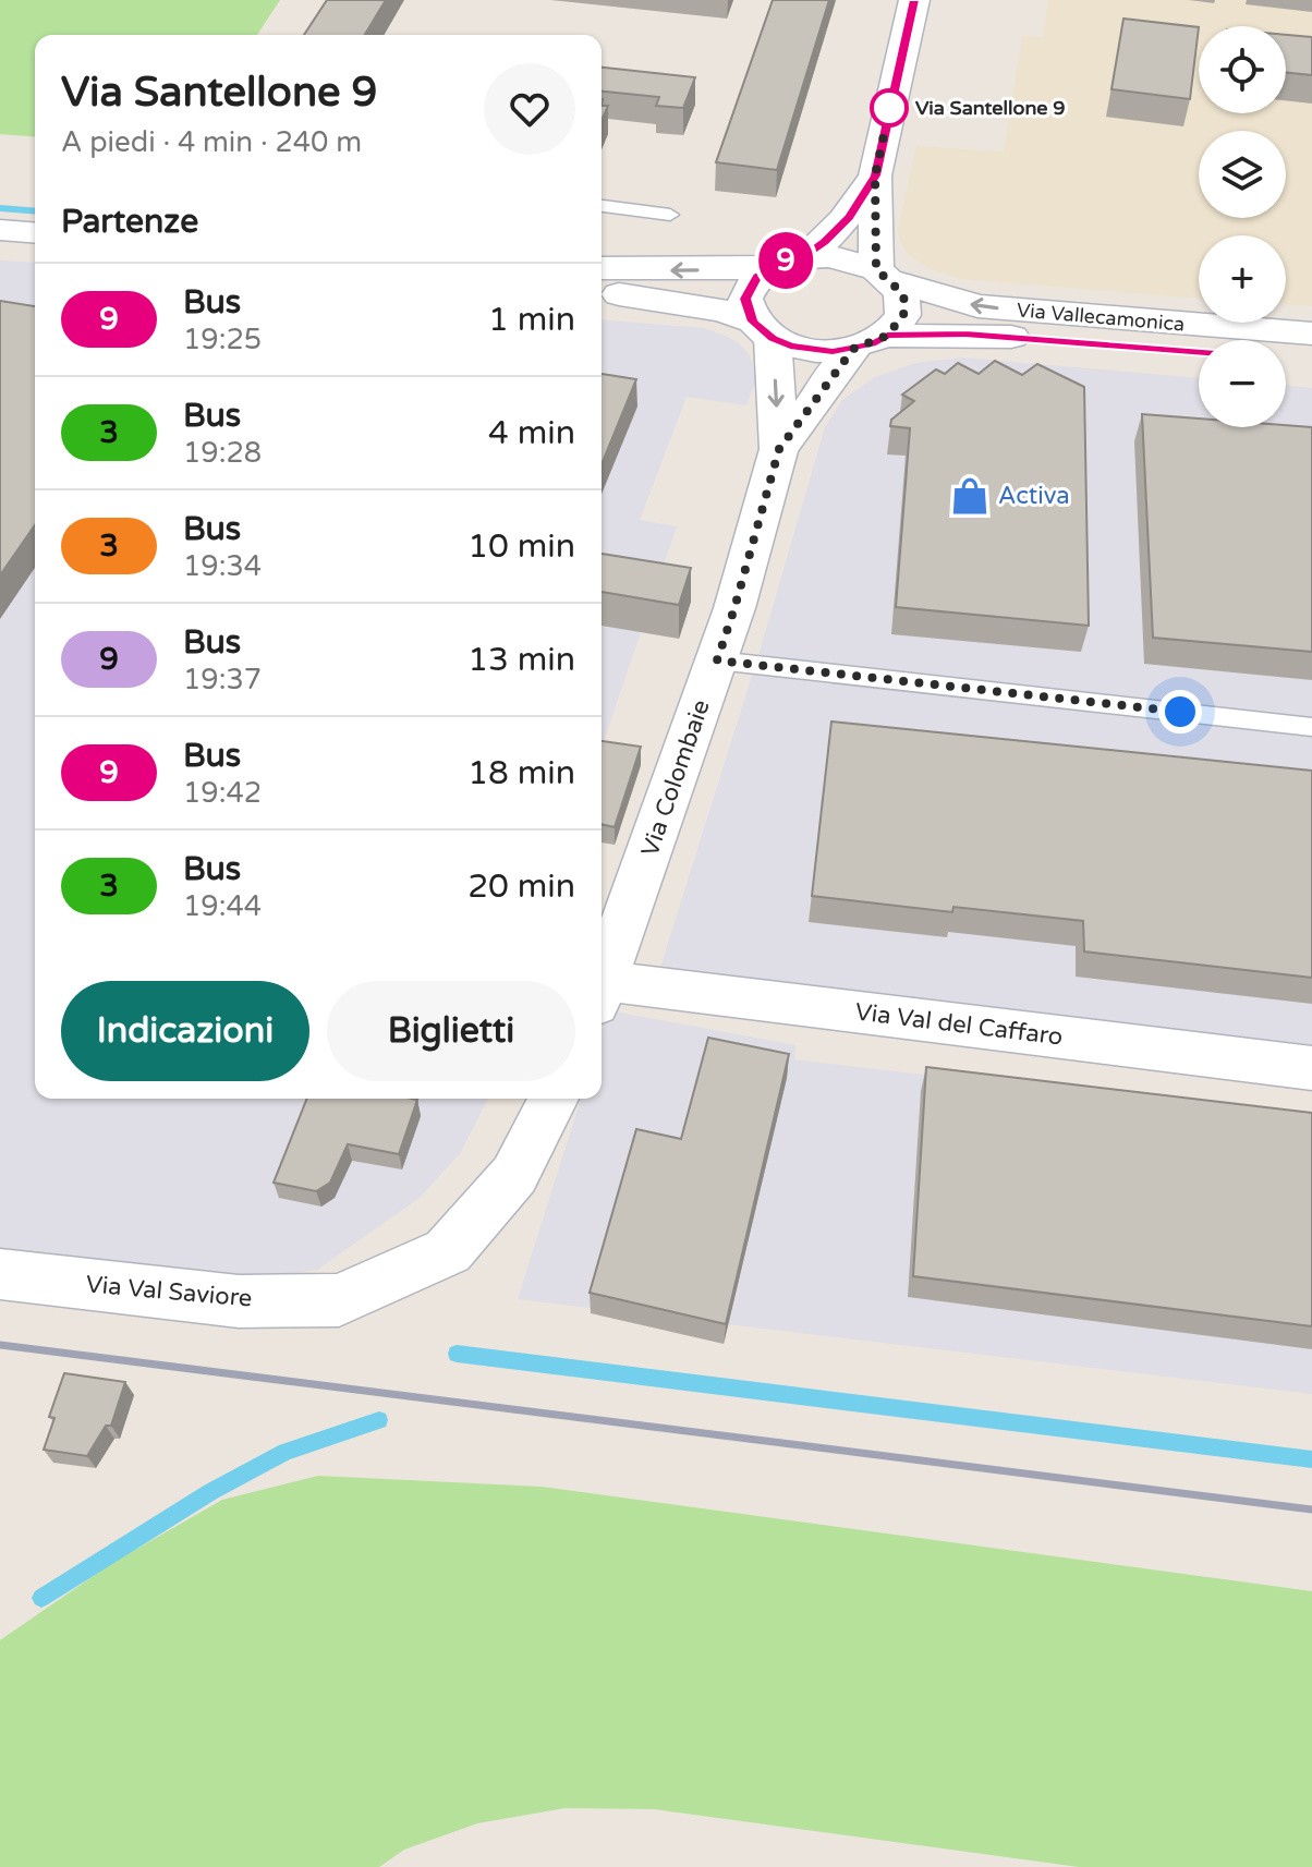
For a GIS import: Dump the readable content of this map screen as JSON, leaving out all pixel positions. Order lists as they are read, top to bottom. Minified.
{"streets":{"street":["Via Vallecamonica","Via Colombaie","Via Val del Caffaro","Via Val Saviore"]},"crossings":[["Via Vallecamonica","Via Colombaie"]],"places":{"other":["Via Santellone 9"],"shop":["Activa"]},"lines":["bus line 9"],"page":{"on_map":"9","map_buttons":["+","−"],"heading":[["Via Santellone 9","A piedi · 4 min · 240 m"],"Partenze"],"list":[{"mark":"9","name":"Bus","note":"19:25","value":"1 min"},{"mark":"3","name":"Bus","note":"19:28","value":"4 min"},{"mark":"3","name":"Bus","note":"19:34","value":"10 min"},{"mark":"9","name":"Bus","note":"19:37","value":"13 min"},{"mark":"9","name":"Bus","note":"19:42","value":"18 min"},{"mark":"3","name":"Bus","note":"19:44","value":"20 min"}],"buttons":["Indicazioni","Biglietti"]}}
